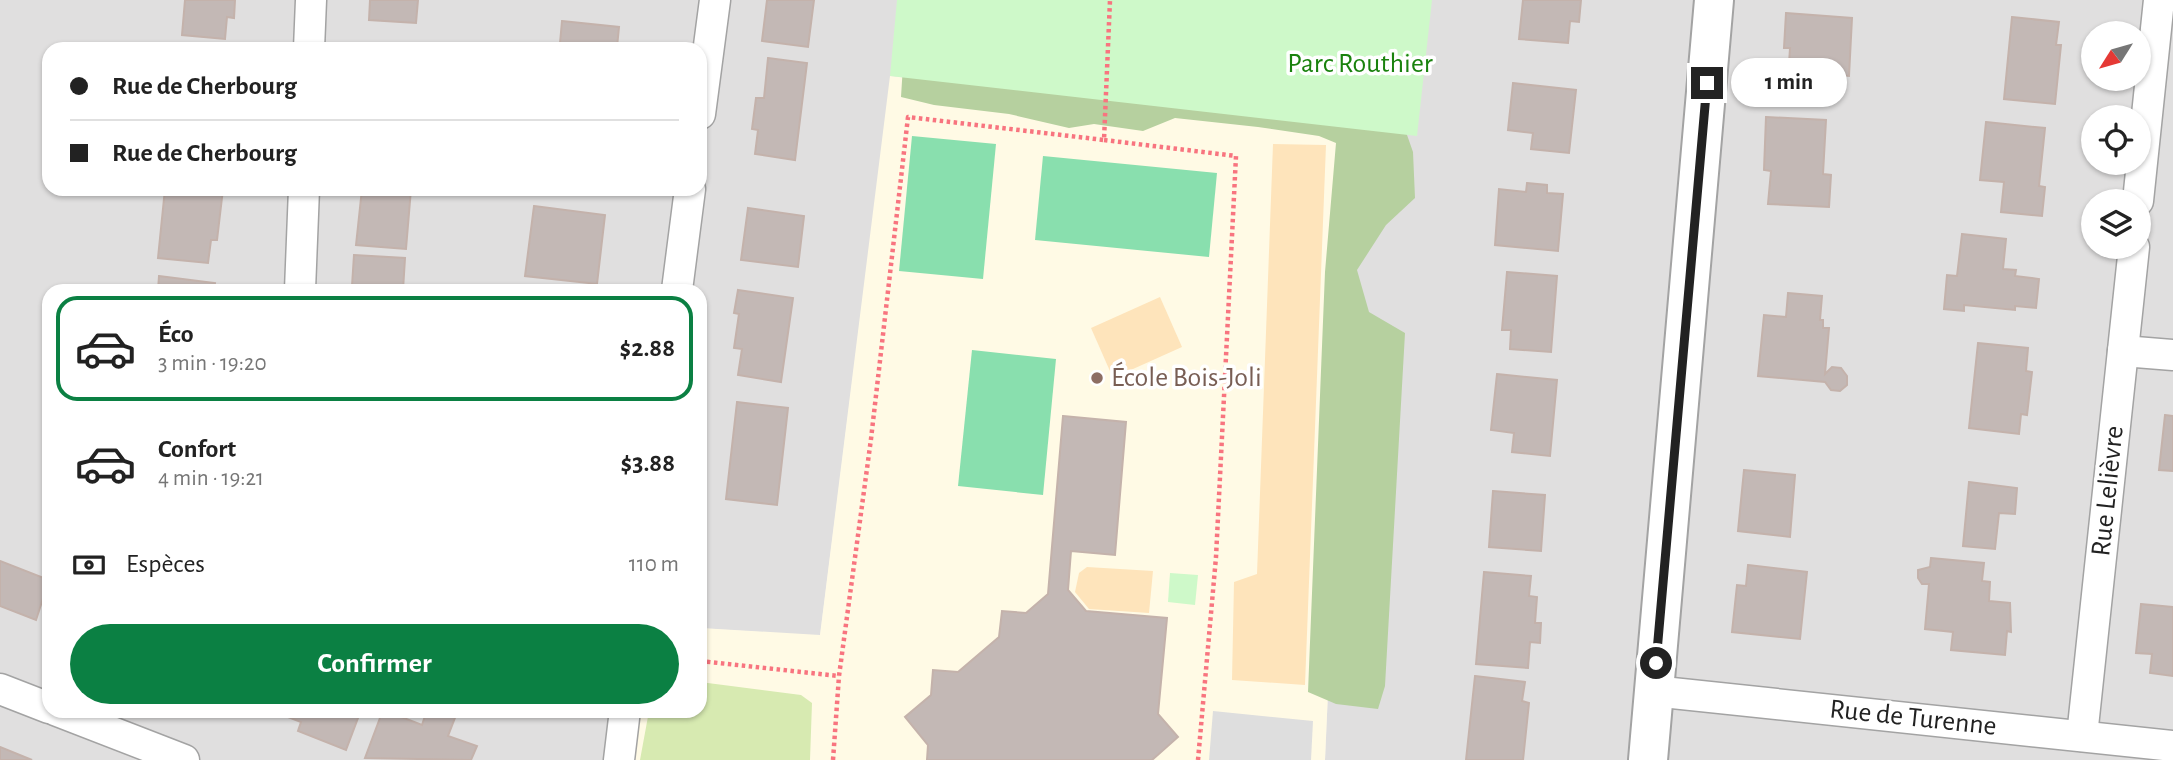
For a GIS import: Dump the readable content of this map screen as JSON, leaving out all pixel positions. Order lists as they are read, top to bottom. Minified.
{"streets":{"street":["Rue Lelièvre","Rue de Turenne"]},"crossings":[["Rue Lelièvre","Rue de Turenne"]],"parks":["Parc Routhier"],"places":["École Bois-Joli"],"north":"bottom left","page":{"banner":["Rue de Cherbourg","Rue de Cherbourg"],"bubble":"1 min","list":[{"name":"Éco","note":"3 min · 19:20","value":"$2.88"},{"name":"Confort","note":"4 min · 19:21","value":"$3.88"}],"pay":["Espèces","110 m"],"buttons":"Confirmer"}}
